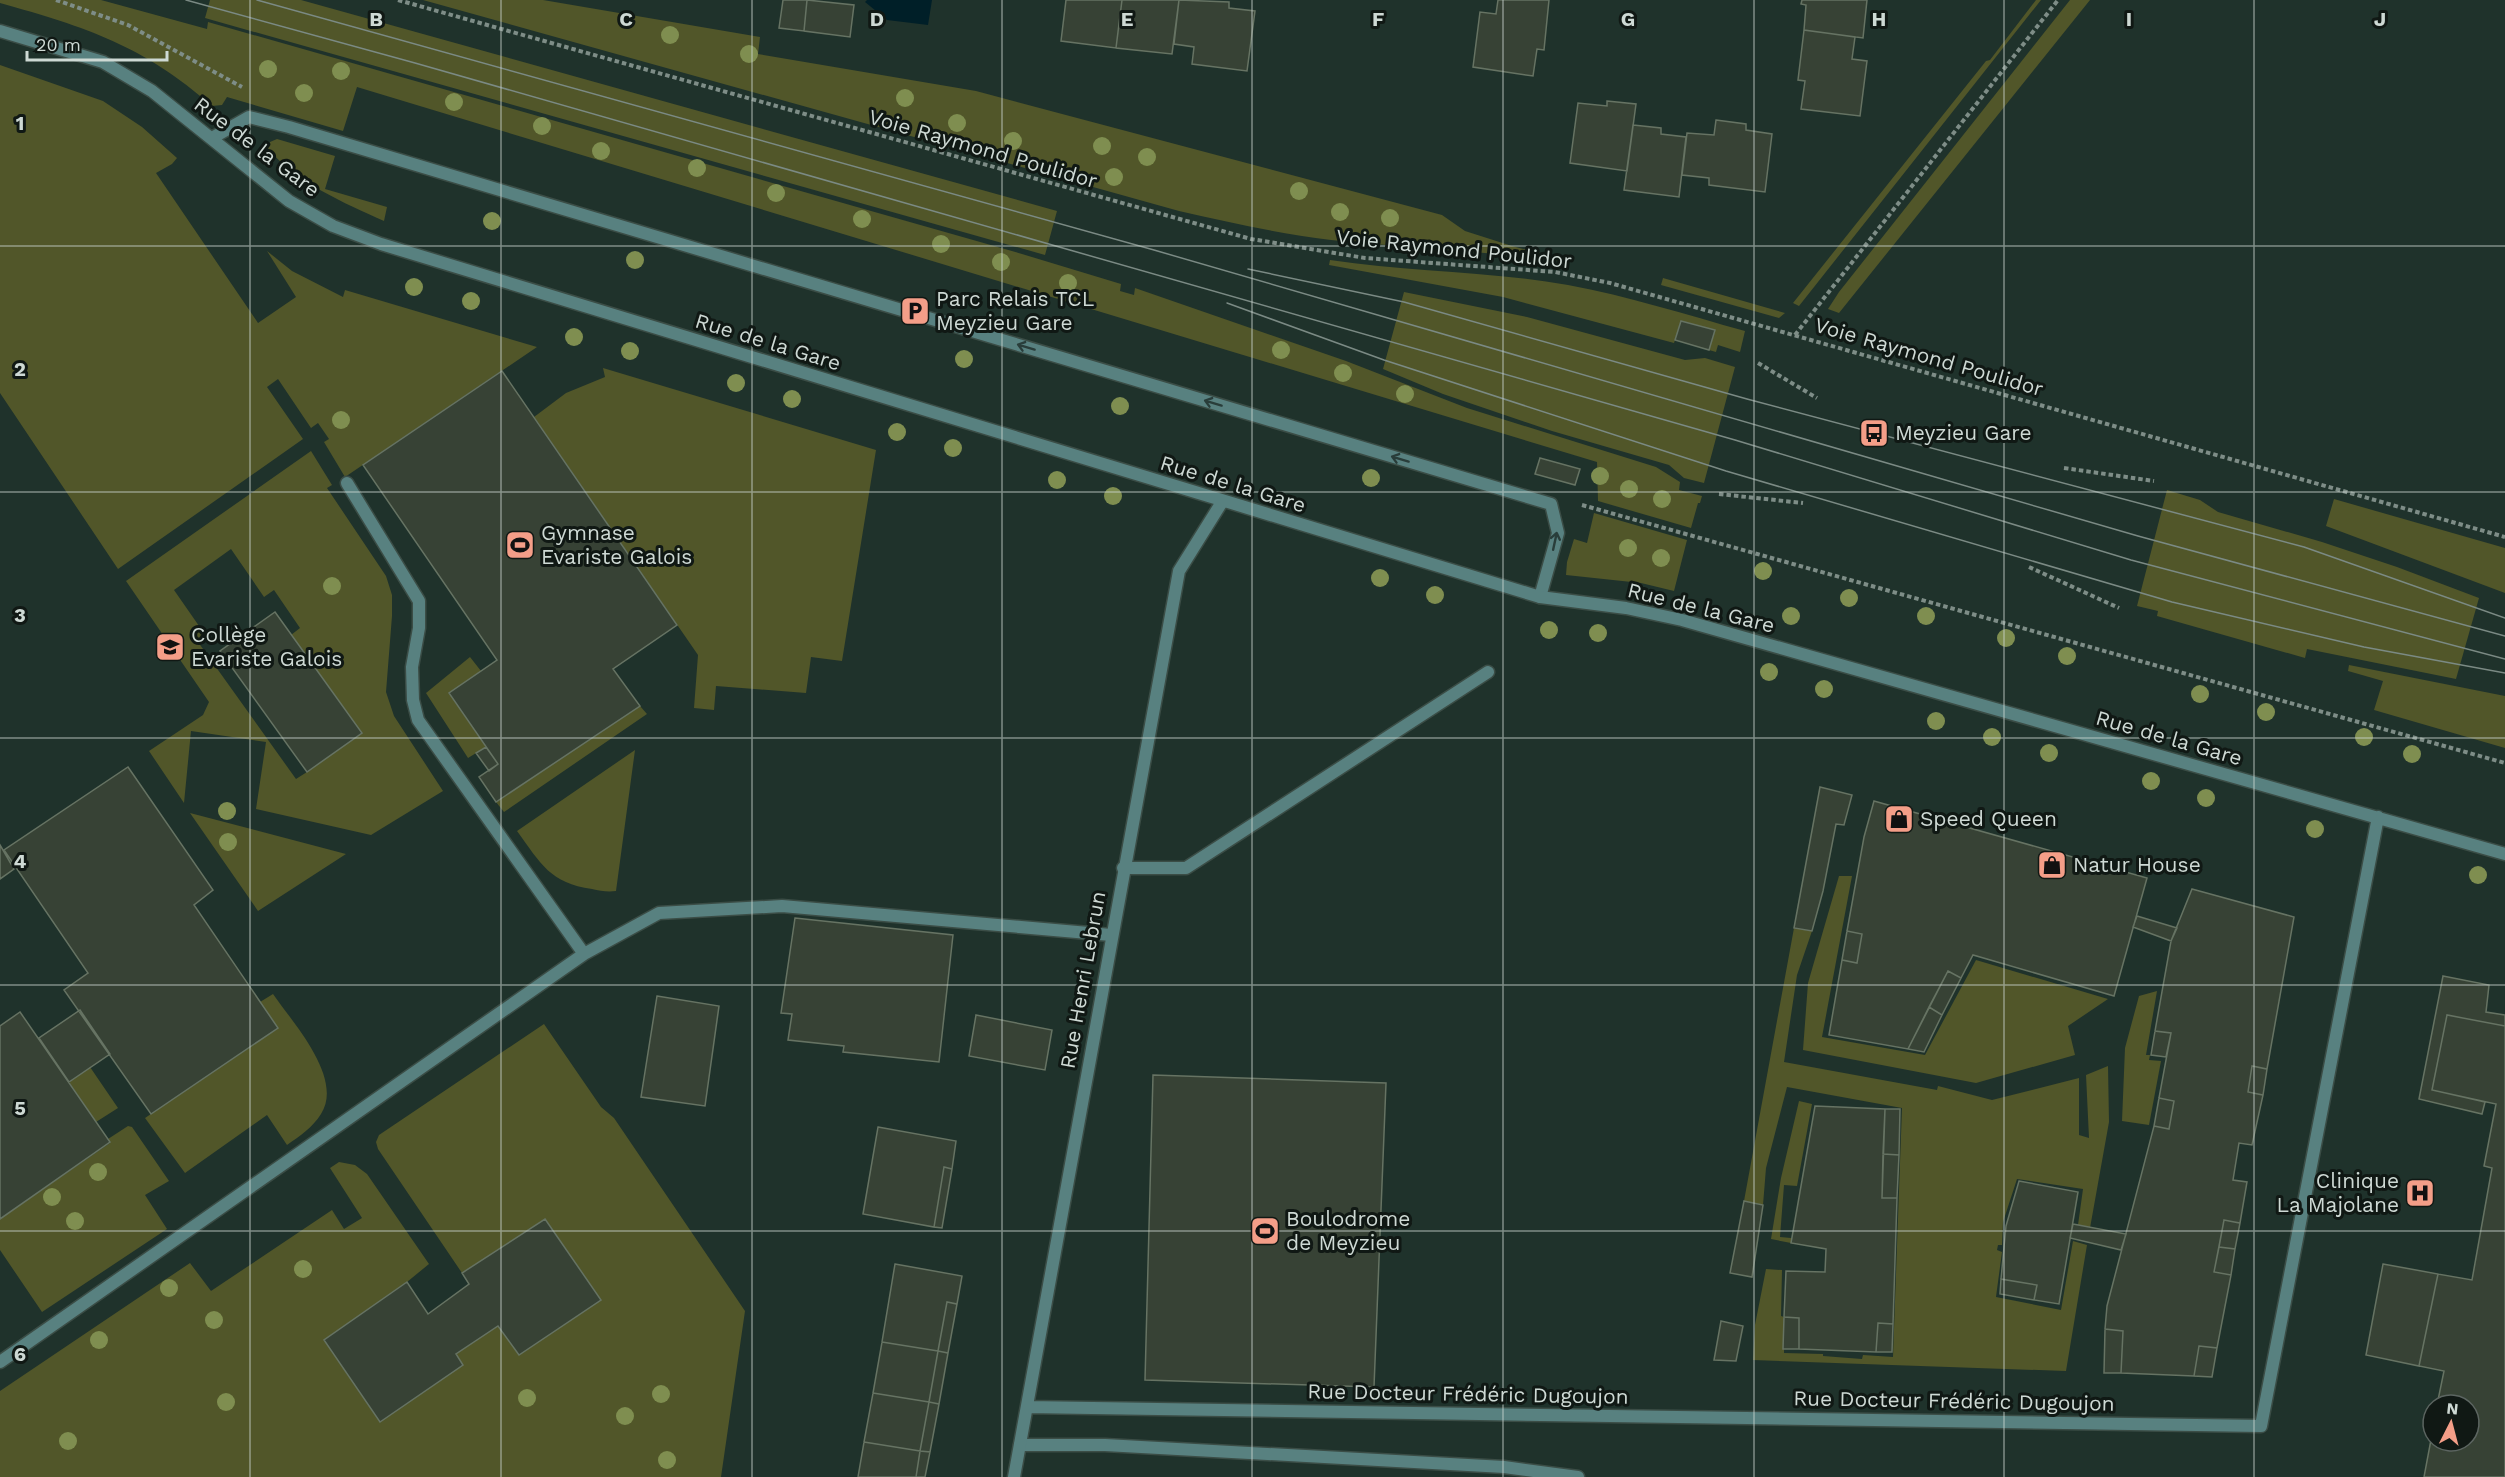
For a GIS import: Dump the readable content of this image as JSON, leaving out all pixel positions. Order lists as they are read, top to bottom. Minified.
{"streets":{"street":["Rue de la Gare","Rue Henri Lebrun","Rue Docteur Frédéric Dugoujon"],"path":["Voie Raymond Poulidor"]},"crossings":[["Rue de la Gare","Rue Henri Lebrun"],["Rue de la Gare","Rue Docteur Frédéric Dugoujon"],["Rue Henri Lebrun","Rue Docteur Frédéric Dugoujon"]],"places":{"parking":["Parc Relais TCL Meyzieu Gare"],"bus stop":["Meyzieu Gare"],"sports":["Gymnase Evariste Galois","Boulodrome de Meyzieu"],"school or university":["Collège Evariste Galois"],"shop":["Speed Queen","Natur House"],"hospital":["Clinique La Majolane"]},"scale_bar":"20 m","north":"top","grid":{"columns":["B","C","D","E","F","G","H","I","J"],"rows":["1","2","3","4","5","6"]}}
